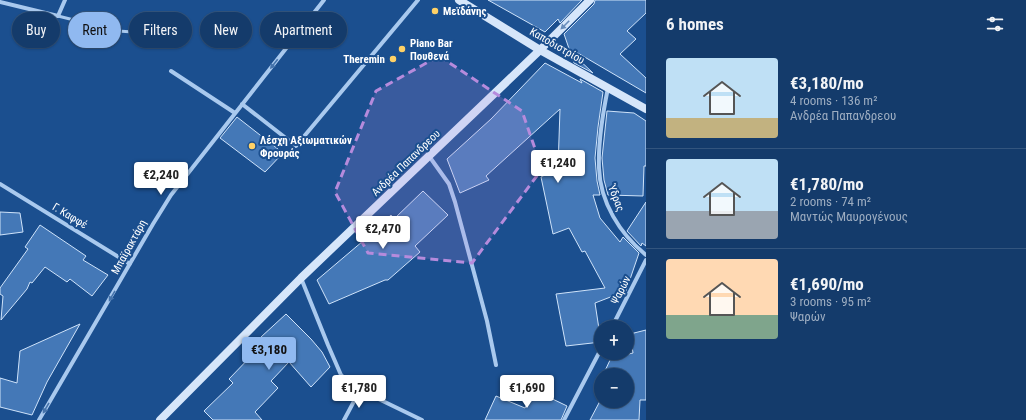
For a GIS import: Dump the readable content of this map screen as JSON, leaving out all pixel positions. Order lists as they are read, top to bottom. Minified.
{"streets":{"main road":["Καποδιστρίου","Ανδρέα Παπανδρεου"],"street":["Ύδρας","Γ. Καφφέ","Μπαϊρακτάρη","Ψαρών"]},"crossings":[["Καποδιστρίου","Ανδρέα Παπανδρεου"],["Καποδιστρίου","Ύδρας"],["Γ. Καφφέ","Μπαϊρακτάρη"]],"one_way":["Μπαϊρακτάρη"],"places":["Μεϊδάνης","Piano Bar Πουθενά","Theremin","Λέσχη Αξιωματικών Φρουράς"],"page":{"heading":"6 homes","chip":["Buy","Rent","Filters","New","Apartment"],"list":[{"name":"€3,180/mo","note":"4 rooms · 136 m² · Ανδρέα Παπανδρεου"},{"name":"€1,780/mo","note":"2 rooms · 74 m² · Μαντώς Μαυρογένους"},{"name":"€1,690/mo","note":"3 rooms · 95 m² · Ψαρών"}],"price":["€1,240","€2,240","€2,470","€3,180","€1,780","€1,690"],"map_buttons":["+","−"]}}
